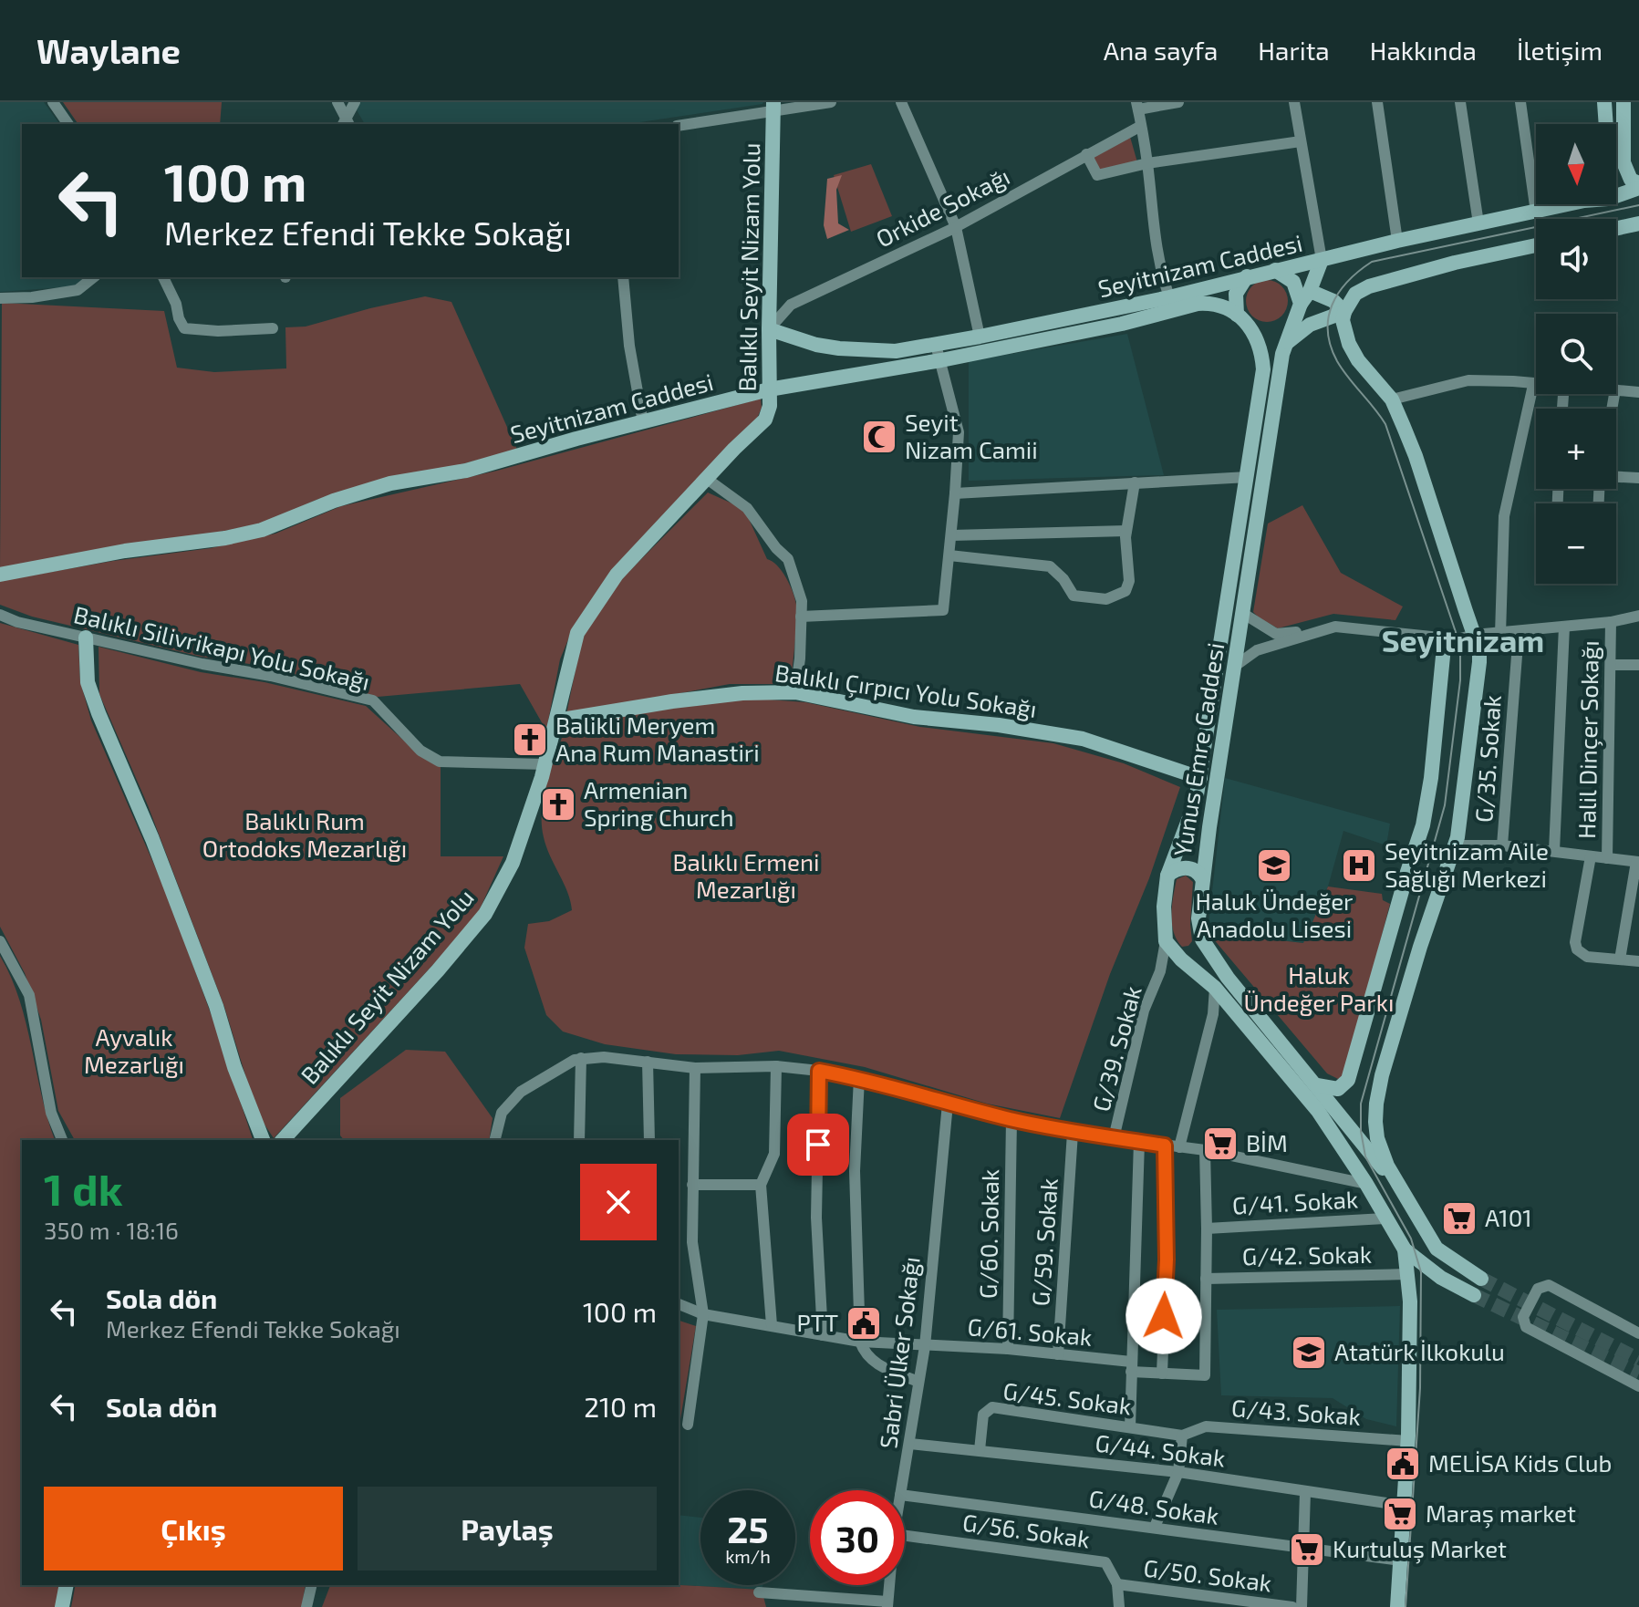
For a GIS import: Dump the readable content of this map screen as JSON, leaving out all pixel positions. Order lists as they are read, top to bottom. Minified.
{"streets":{"main road":["Seyitnizam Caddesi","Balıklı Seyit Nizam Yolu","Balıklı Çırpıcı Yolu Sokağı","Yunus Emre Caddesi"],"street":["Orkide Sokağı","Balıklı Silivrikapı Yolu Sokağı","Halil Dinçer Sokağı","G/35. Sokak","G/39. Sokak","G/41. Sokak","G/60. Sokak","G/59. Sokak","G/42. Sokak","G/61. Sokak","Sabri Ülker Sokağı","G/45. Sokak","G/43. Sokak","G/44. Sokak","G/48. Sokak","G/56. Sokak","G/50. Sokak"]},"crossings":[["Orkide Sokağı","Seyitnizam Caddesi"],["Orkide Sokağı","Balıklı Seyit Nizam Yolu"],["Seyitnizam Caddesi","Balıklı Seyit Nizam Yolu"],["Seyitnizam Caddesi","Yunus Emre Caddesi"],["Balıklı Seyit Nizam Yolu","Balıklı Silivrikapı Yolu Sokağı"],["Balıklı Seyit Nizam Yolu","Balıklı Çırpıcı Yolu Sokağı"],["Balıklı Çırpıcı Yolu Sokağı","Yunus Emre Caddesi"],["Yunus Emre Caddesi","G/39. Sokak"],["G/60. Sokak","G/61. Sokak"],["G/59. Sokak","G/61. Sokak"],["G/42. Sokak","G/61. Sokak"],["G/61. Sokak","Sabri Ülker Sokağı"],["Sabri Ülker Sokağı","G/44. Sokak"],["G/45. Sokak","G/43. Sokak"],["G/45. Sokak","G/44. Sokak"],["G/56. Sokak","G/50. Sokak"]],"districts":["Seyitnizam"],"parks":["Balıklı Rum Ortodoks Mezarlığı","Balıklı Ermeni Mezarlığı","Haluk Ündeğer Parkı","Ayvalık Mezarlığı"],"places":{"mosque":["Seyit Nizam Camii"],"church":["Balikli Meryem Ana Rum Manastiri","Armenian Spring Church"],"school or university":["Haluk Ündeğer Anadolu Lisesi","Atatürk İlkokulu"],"hospital":["Seyitnizam Aile Sağlığı Merkezi"],"supermarket":["BİM","A101","Maraş market","Kurtuluş Market"],"public building":["PTT","MELİSA Kids Club"]},"north":"bottom","page":{"header":"Waylane","nav":["Ana sayfa","Harita","Hakkında","İletişim"],"map_buttons":["+","−"],"turn":["100 m","Merkez Efendi Tekke Sokağı"],"heading":["1 dk","350 m · 18:16"],"list":[{"name":"Sola dön","note":"Merkez Efendi Tekke Sokağı","value":"100 m"},{"name":"Sola dön","value":"210 m"}],"buttons":["Çıkış","Paylaş"],"speed":"25 km/h","limit":"30"}}
